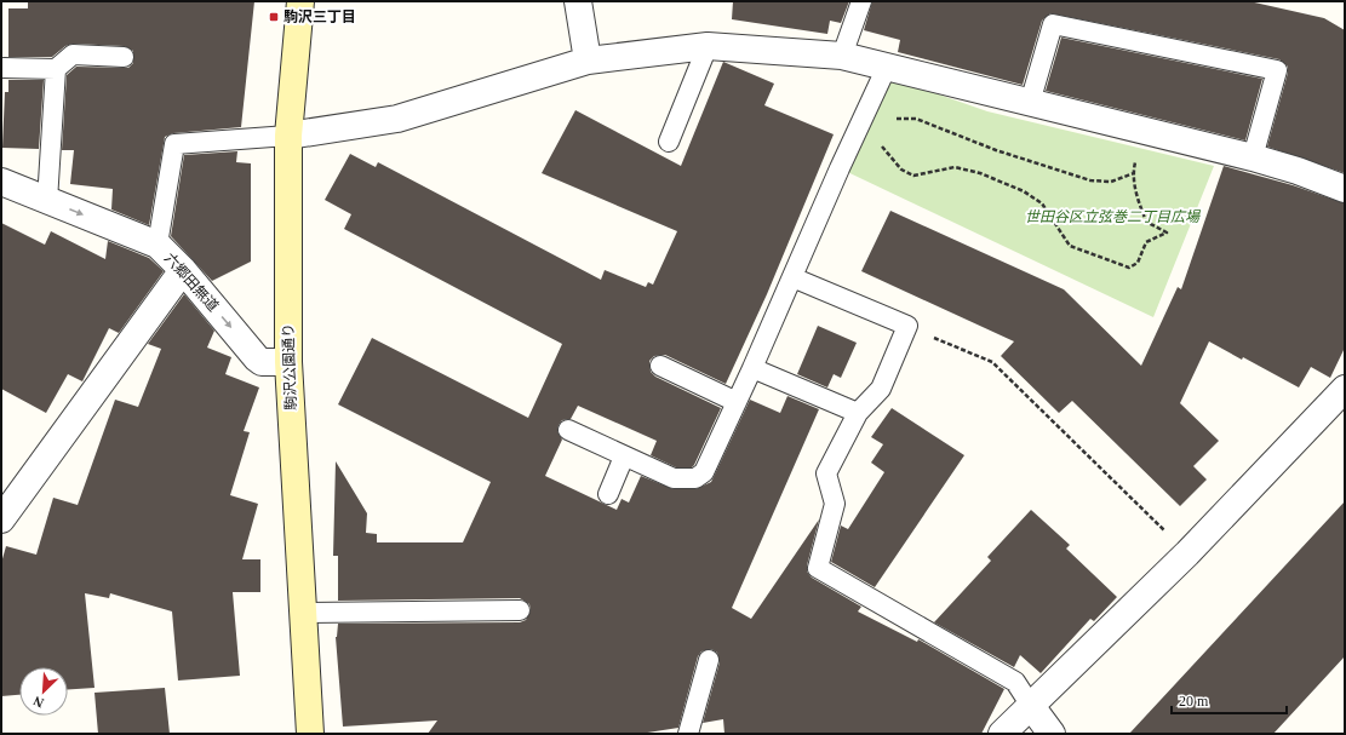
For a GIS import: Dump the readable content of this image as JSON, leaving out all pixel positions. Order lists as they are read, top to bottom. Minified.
{"streets":{"street":["六郷田無道","駒沢公園通り"]},"crossings":[["六郷田無道","駒沢公園通り"]],"one_way":["六郷田無道"],"parks":["世田谷区立弦巻二丁目広場"],"places":{"transit":["駒沢三丁目"]},"scale_bar":"20 m","north":"bottom left"}
